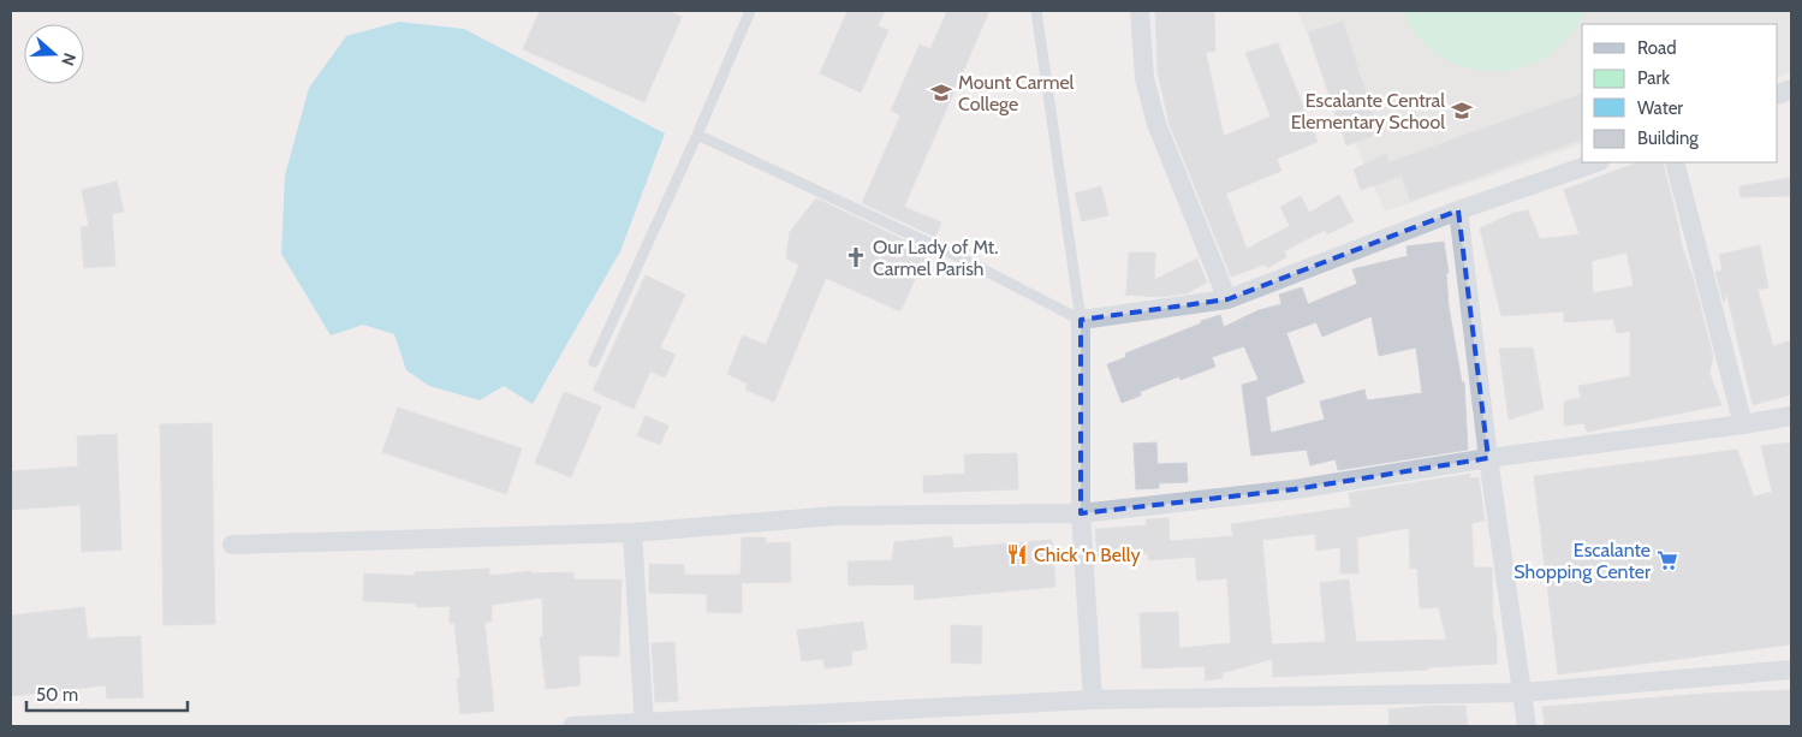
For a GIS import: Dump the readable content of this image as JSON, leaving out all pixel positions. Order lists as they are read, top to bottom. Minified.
{"places":{"school or university":["Mount Carmel College","Escalante Central Elementary School"],"church":["Our Lady of Mt. Carmel Parish"],"restaurant":["Chick 'n Belly"],"supermarket":["Escalante Shopping Center"]},"legend":["Road","Park","Water","Building"],"scale_bar":"50 m","north":"right"}
